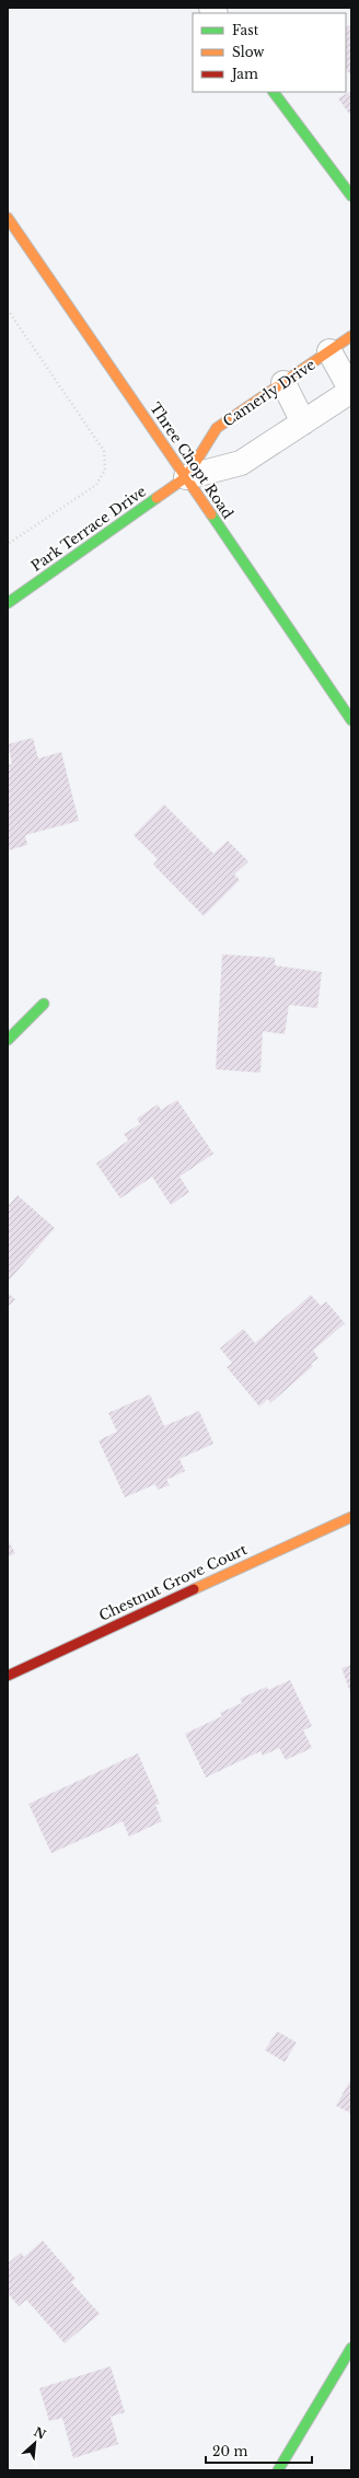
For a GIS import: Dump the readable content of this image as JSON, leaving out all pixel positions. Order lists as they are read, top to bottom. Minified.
{"streets":{"street":["Camerly Drive","Three Chopt Road","Park Terrace Drive","Chestnut Grove Court"]},"crossings":[["Camerly Drive","Three Chopt Road"],["Camerly Drive","Park Terrace Drive"],["Three Chopt Road","Park Terrace Drive"]],"legend":["Fast","Slow","Jam"],"scale_bar":"20 m","north":"top right"}
